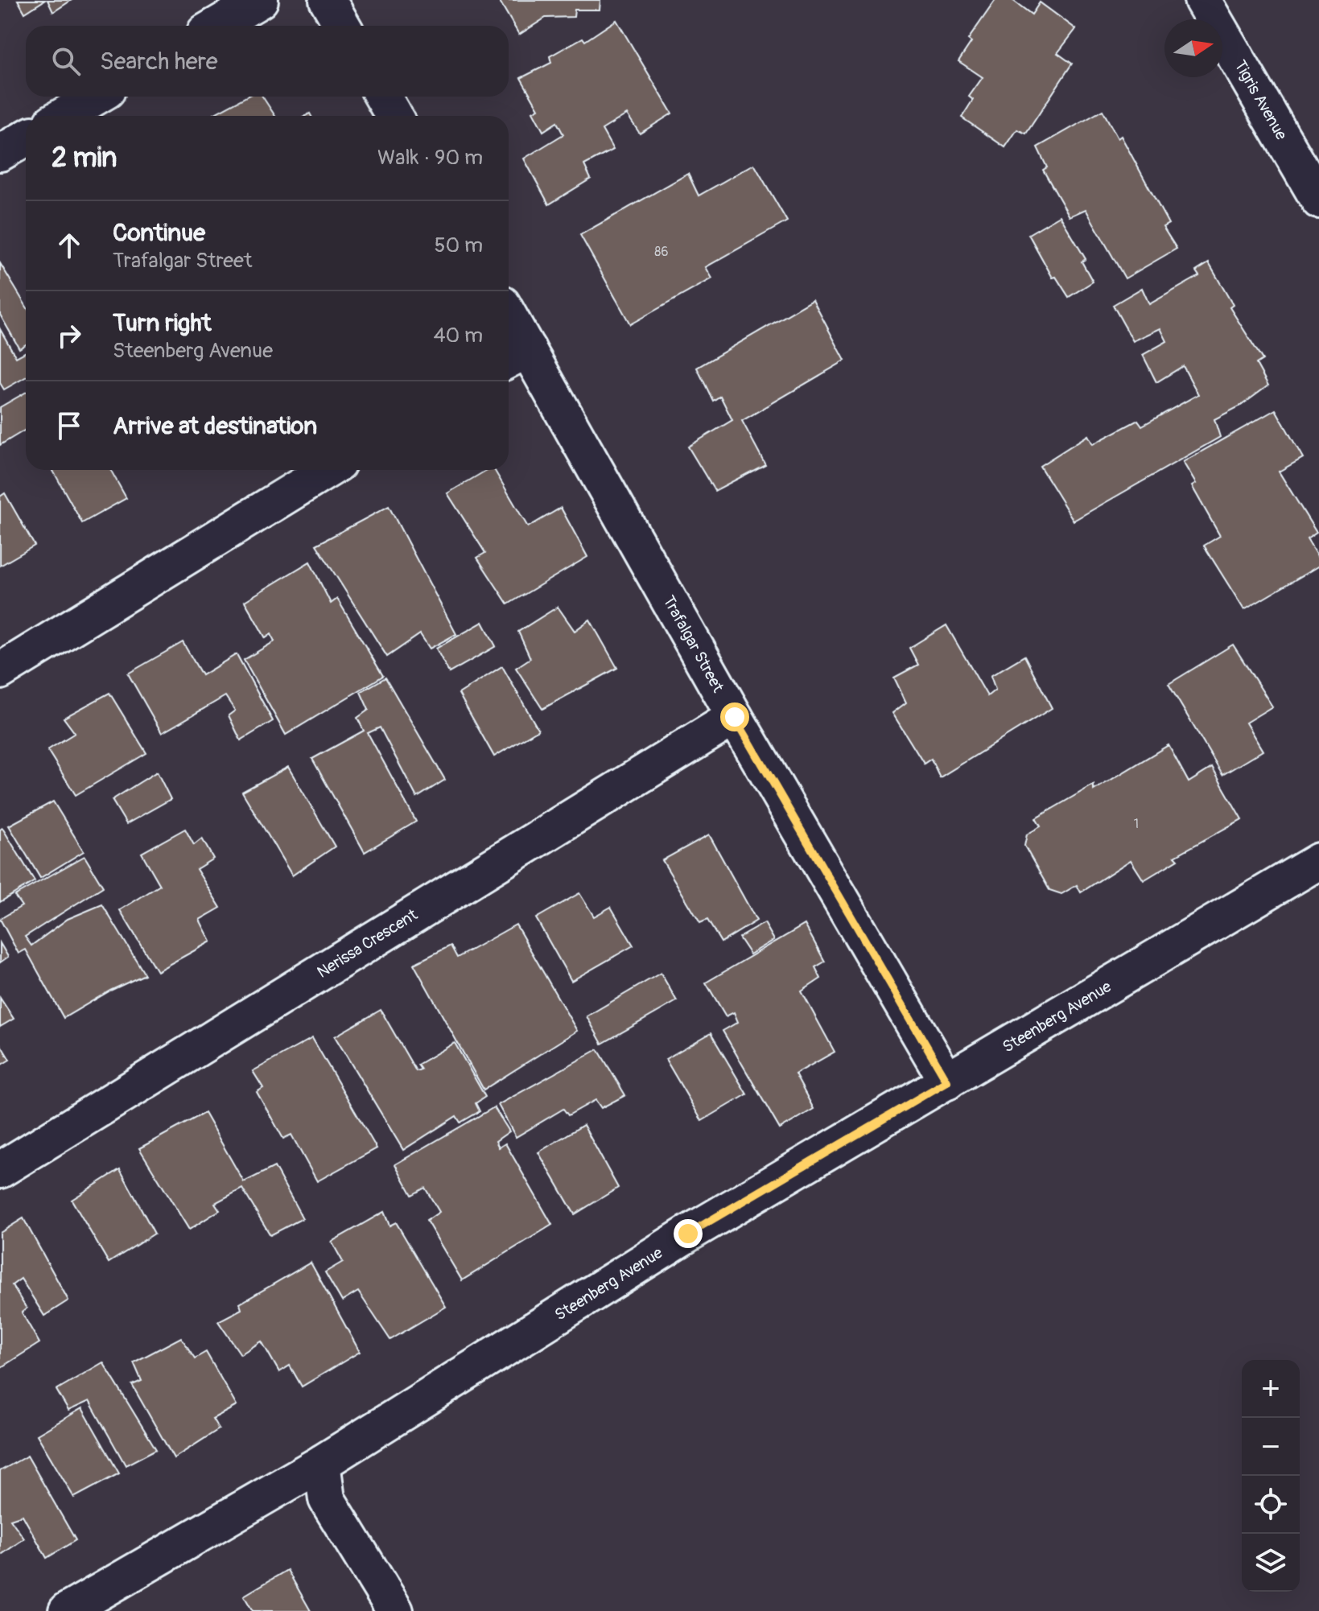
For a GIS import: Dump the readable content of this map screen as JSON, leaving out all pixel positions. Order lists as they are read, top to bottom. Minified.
{"streets":{"street":["Tigris Avenue","Trafalgar Street","Nerissa Crescent","Steenberg Avenue"]},"crossings":[["Trafalgar Street","Nerissa Crescent"],["Trafalgar Street","Steenberg Avenue"]],"house_numbers":["86","1"],"north":"right","page":{"search":"Search here","heading":["2 min","Walk · 90 m"],"list":[["Continue","Trafalgar Street","50 m"],["Turn right","Steenberg Avenue","40 m"],"Arrive at destination"],"map_buttons":["+","−"]}}
